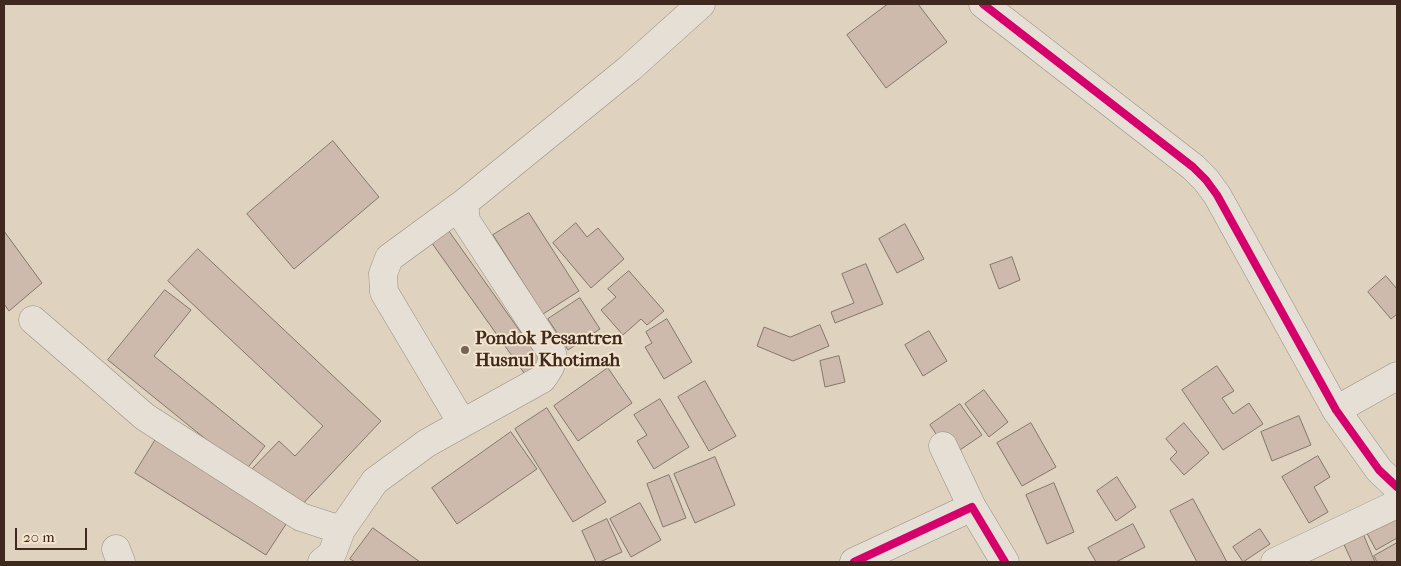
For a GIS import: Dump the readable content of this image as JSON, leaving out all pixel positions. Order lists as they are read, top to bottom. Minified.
{"places":["Pondok Pesantren Husnul Khotimah"],"scale_bar":"20 m"}
